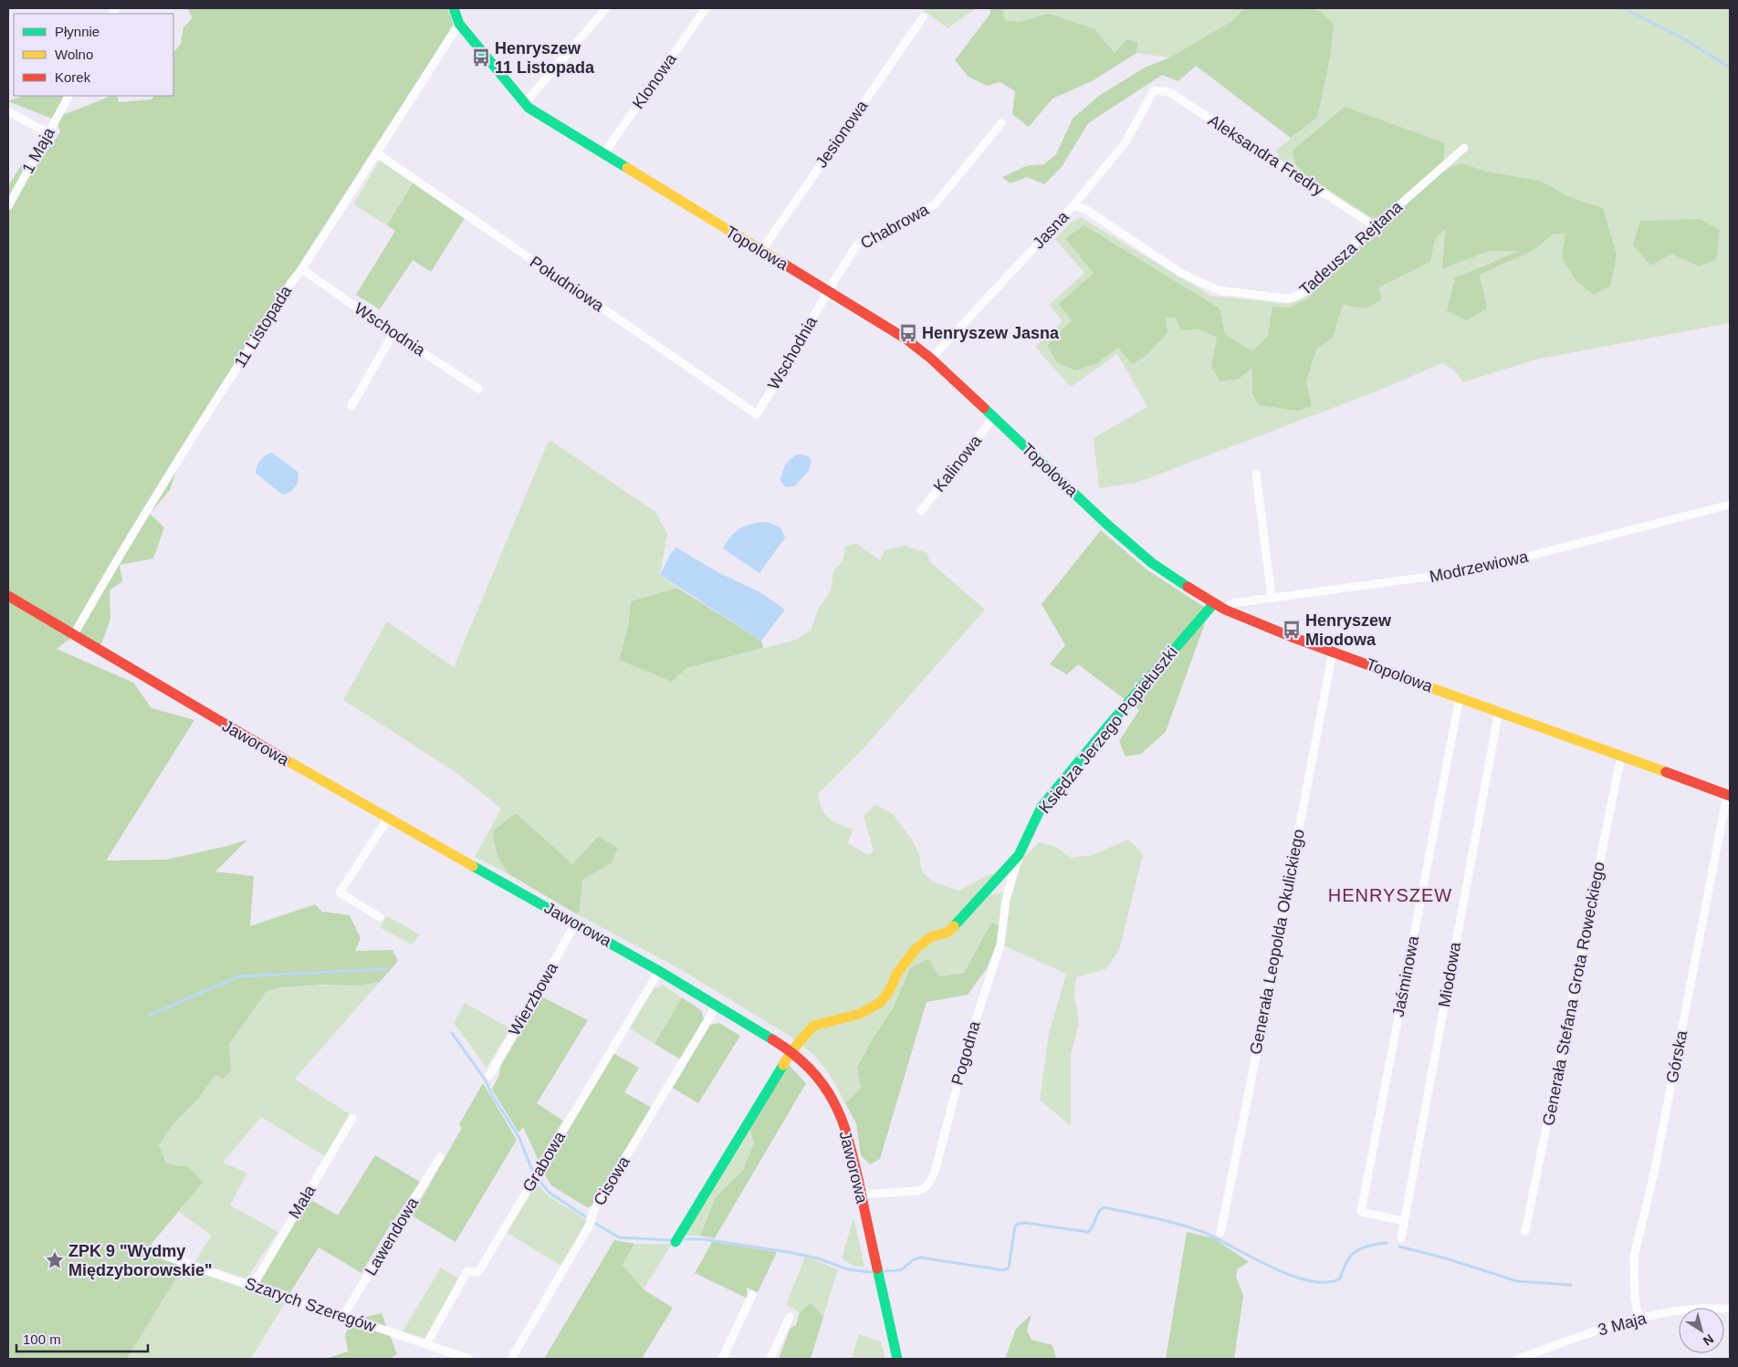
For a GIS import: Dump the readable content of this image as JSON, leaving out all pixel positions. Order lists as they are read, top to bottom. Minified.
{"streets":{"street":["Klonowa","Jesionowa","1 Maja","Aleksandra Fredry","Chabrowa","Jasna","Topolowa","Tadeusza Rejtana","Południowa","11 Listopada","Wschodnia","Kalinowa","Modrzewiowa","Księdza Jerzego Popiełuszki","Jaworowa","Generała Leopolda Okulickiego","Miodowa","Jaśminowa","Generała Stefana Grota Roweckiego","Wierzbowa","Pogodna","Górska","Grabowa","Cisowa","Mała","Lawendowa","Szarych Szeregów","3 Maja"]},"crossings":[["Klonowa","Topolowa"],["Jesionowa","Topolowa"],["Aleksandra Fredry","Jasna"],["Aleksandra Fredry","Tadeusza Rejtana"],["Chabrowa","Topolowa"],["Chabrowa","Wschodnia"],["Jasna","Topolowa"],["Jasna","Tadeusza Rejtana"],["Topolowa","11 Listopada"],["Topolowa","Wschodnia"],["Topolowa","Kalinowa"],["Topolowa","Modrzewiowa"],["Topolowa","Księdza Jerzego Popiełuszki"],["Topolowa","Generała Leopolda Okulickiego"],["Topolowa","Miodowa"],["Topolowa","Jaśminowa"],["Topolowa","Generała Stefana Grota Roweckiego"],["Topolowa","Górska"],["Południowa","11 Listopada"],["Południowa","Wschodnia"],["11 Listopada","Wschodnia"],["11 Listopada","Jaworowa"],["Księdza Jerzego Popiełuszki","Jaworowa"],["Księdza Jerzego Popiełuszki","Pogodna"],["Jaworowa","Wierzbowa"],["Jaworowa","Pogodna"],["Jaworowa","Grabowa"],["Jaworowa","Cisowa"],["Miodowa","Jaśminowa"],["Górska","3 Maja"],["Grabowa","Szarych Szeregów"],["Mała","Szarych Szeregów"],["Lawendowa","Szarych Szeregów"]],"districts":["HENRYSZEW"],"places":{"bus stop":["Henryszew 11 Listopada","Henryszew Jasna","Henryszew Miodowa"],"place":["ZPK 9 \"Wydmy Międzyborowskie\""]},"legend":["Płynnie","Wolno","Korek"],"scale_bar":"100 m","north":"bottom right"}
